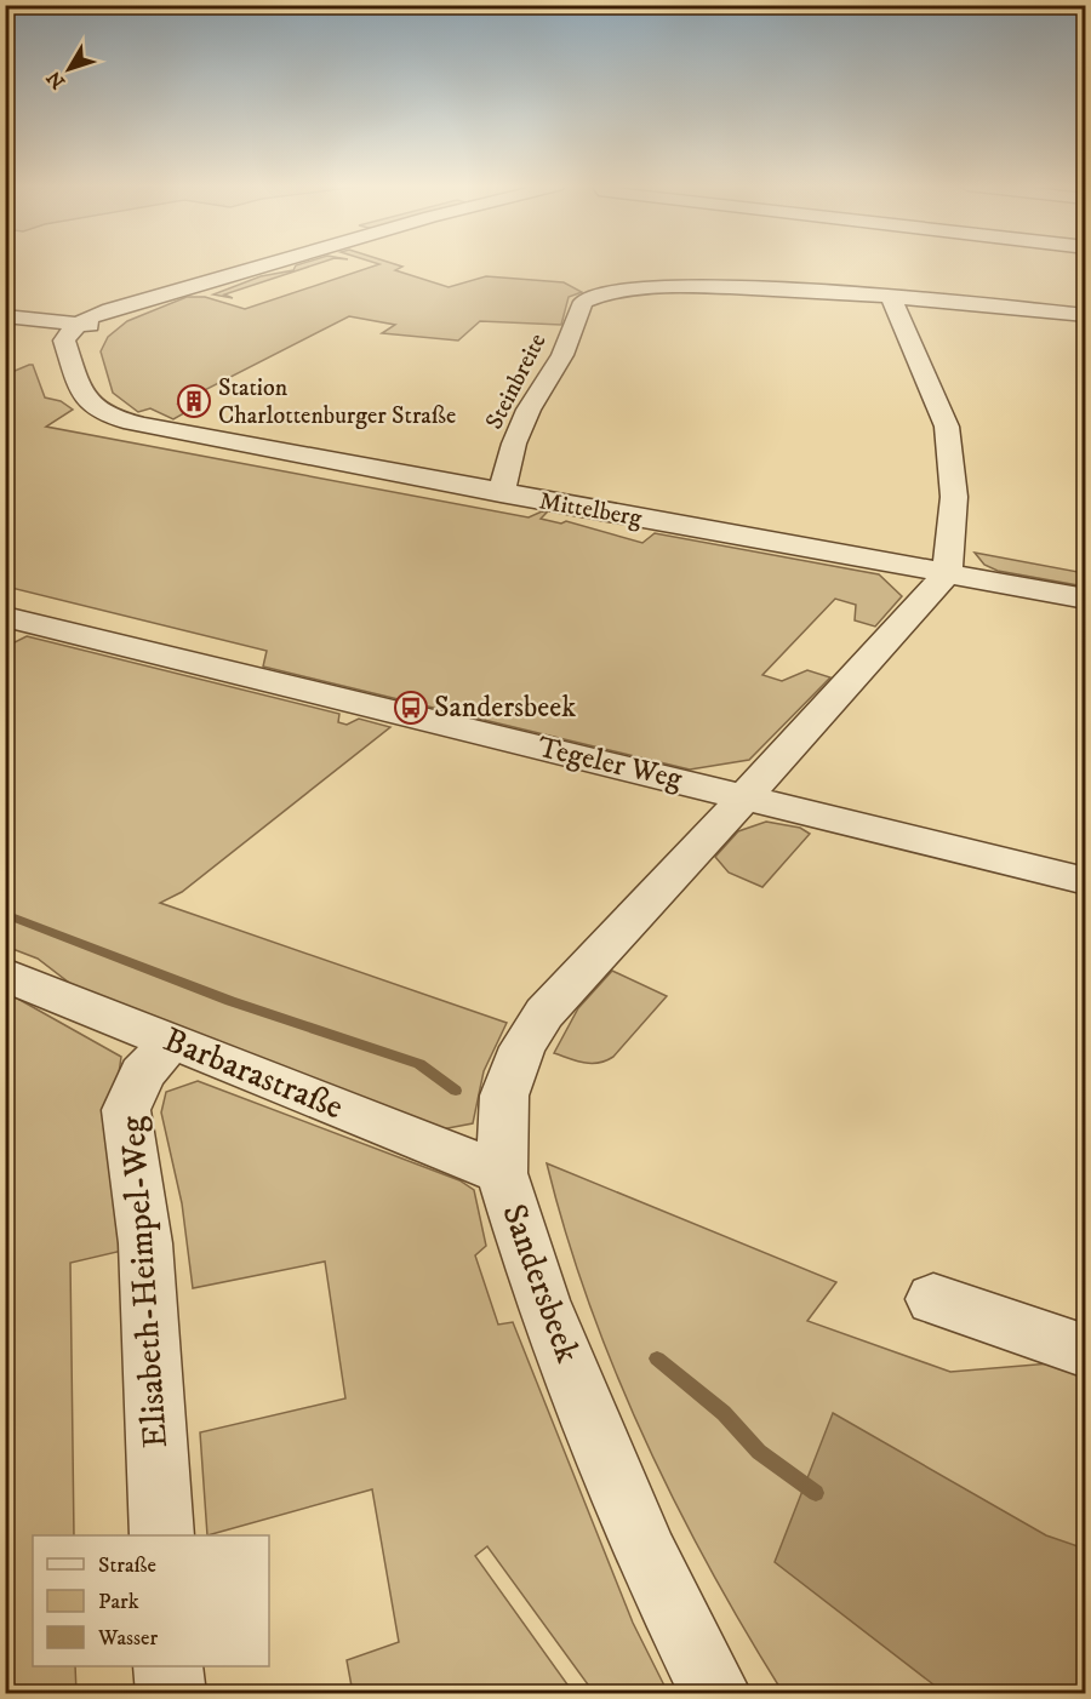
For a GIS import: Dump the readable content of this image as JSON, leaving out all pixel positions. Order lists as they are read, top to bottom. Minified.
{"streets":{"street":["Steinbreite","Mittelberg","Tegeler Weg","Barbarastraße","Elisabeth-Heimpel-Weg","Sandersbeek"]},"crossings":[["Steinbreite","Mittelberg"],["Mittelberg","Sandersbeek"],["Tegeler Weg","Sandersbeek"],["Barbarastraße","Elisabeth-Heimpel-Weg"],["Barbarastraße","Sandersbeek"]],"places":{"building":["Station Charlottenburger Straße"],"bus stop":["Sandersbeek"]},"legend":["Straße","Park","Wasser"],"north":"bottom left"}
